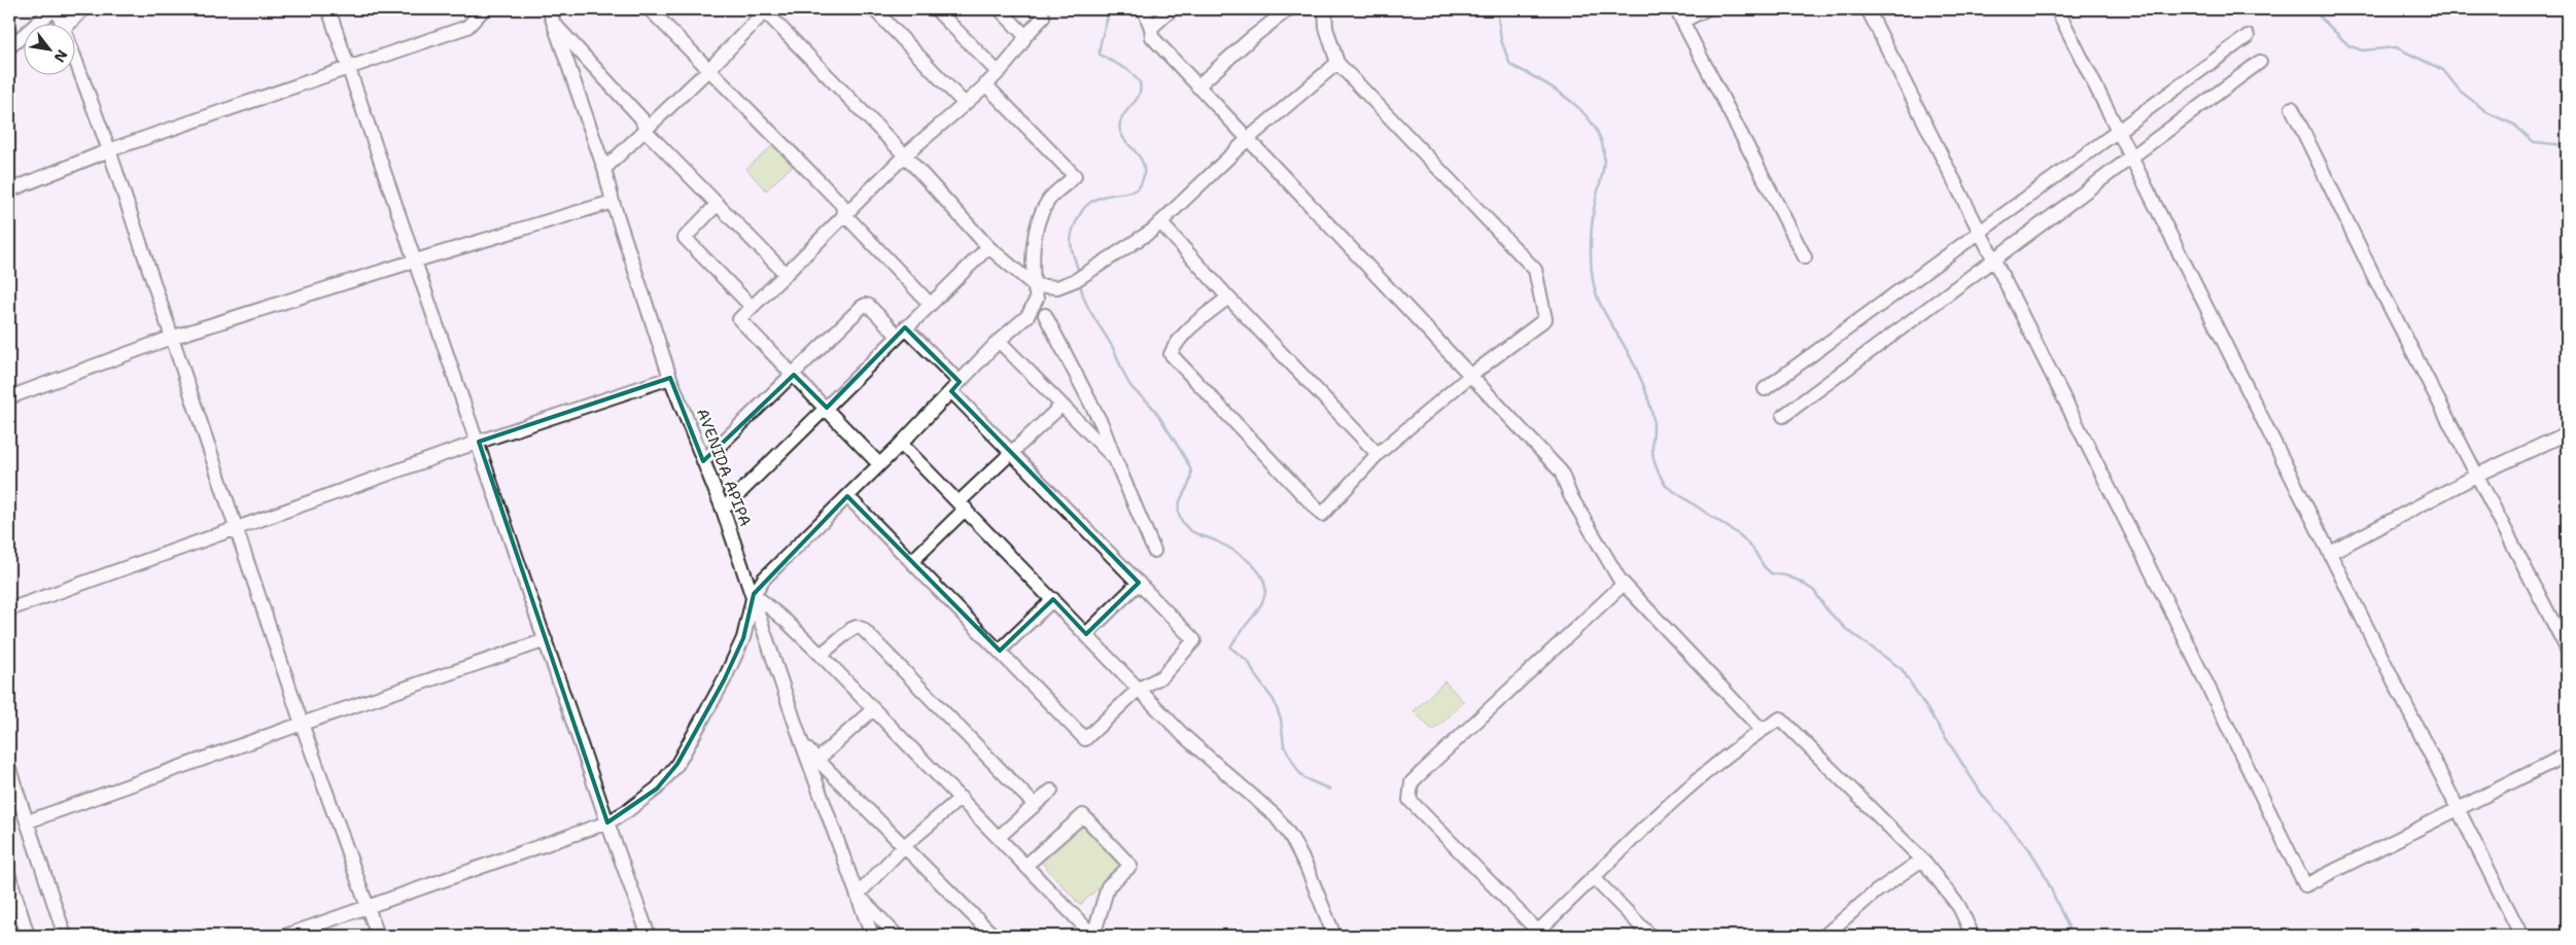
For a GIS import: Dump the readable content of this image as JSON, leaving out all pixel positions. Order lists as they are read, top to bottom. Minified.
{"streets":{"street":["AVENIDA APIPA"]},"north":"bottom right"}
